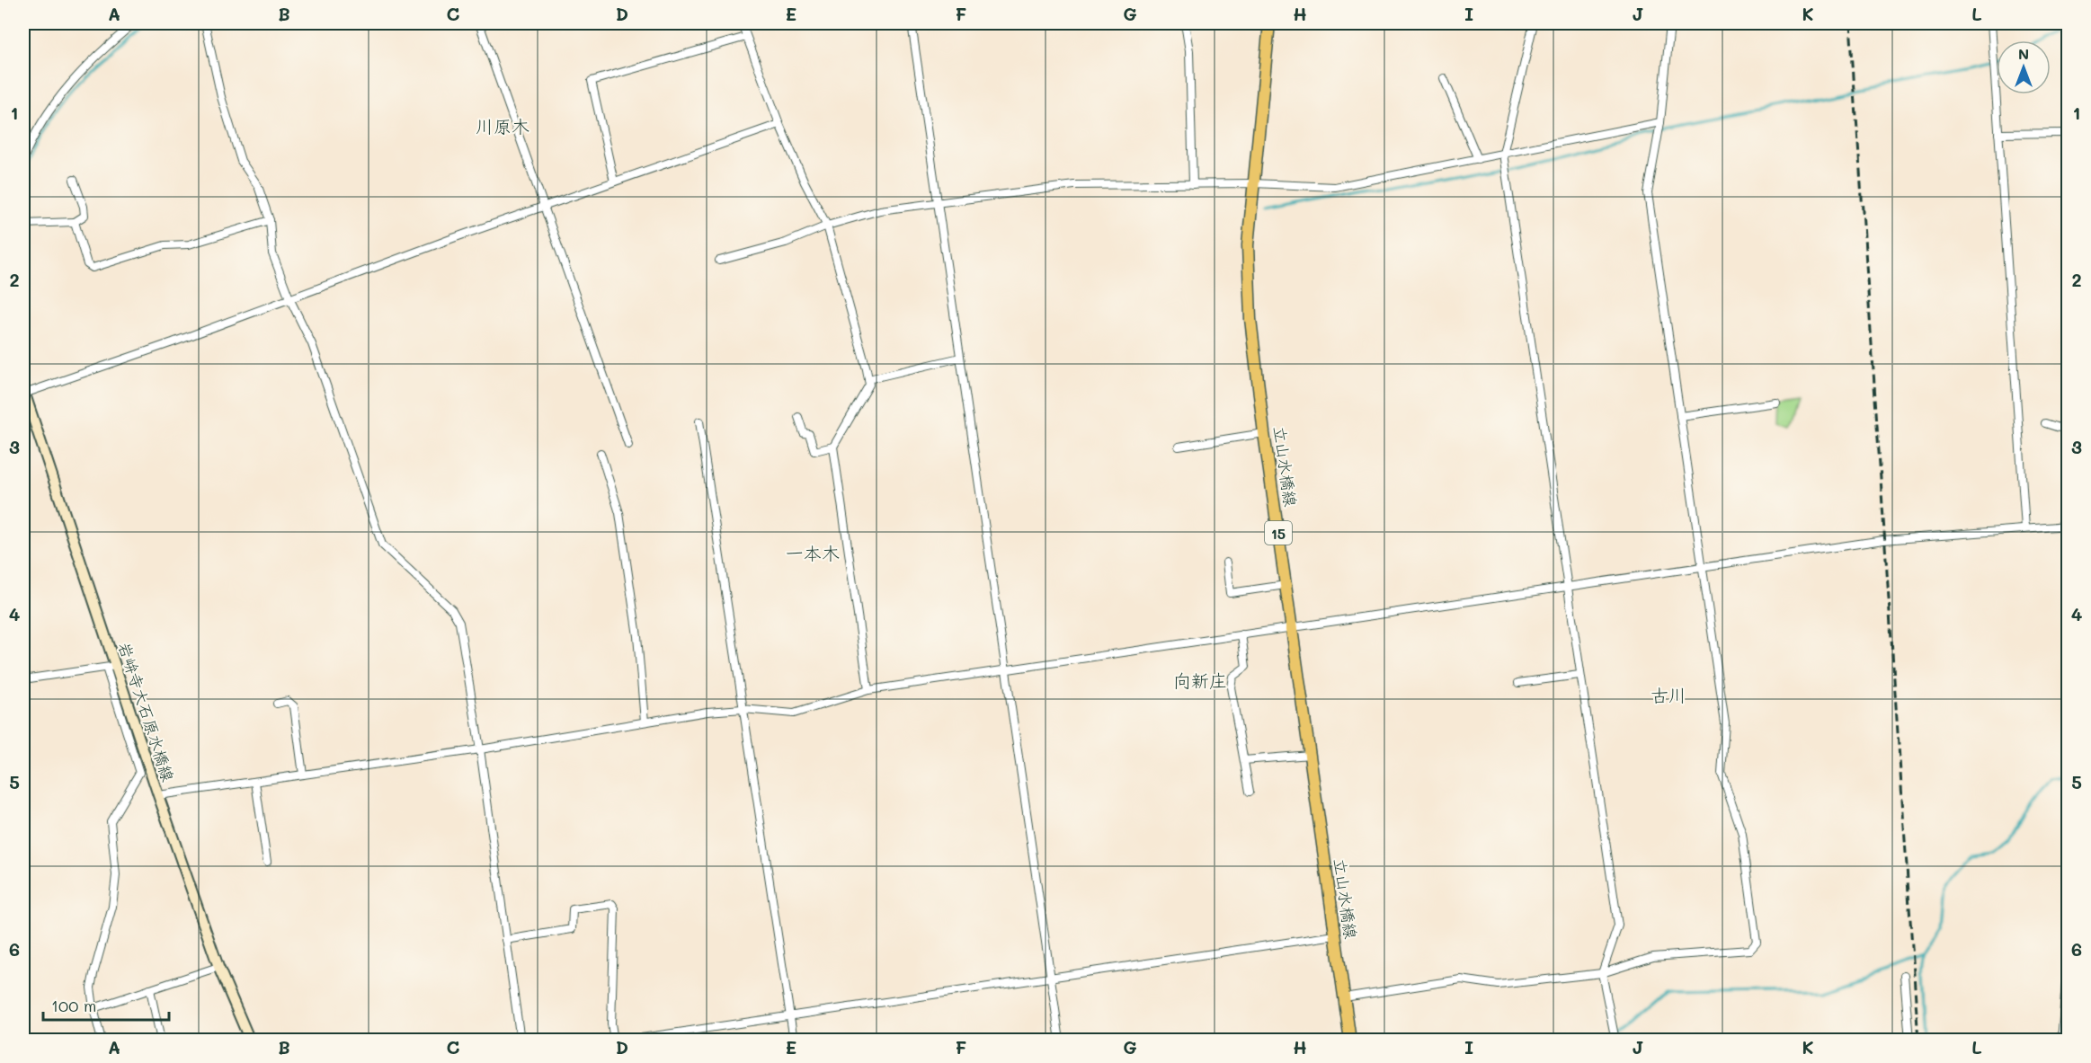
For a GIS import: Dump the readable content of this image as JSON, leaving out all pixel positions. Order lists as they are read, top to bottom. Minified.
{"streets":{"main road":["立山水橋線","15","岩峅寺大石原水橋線"]},"districts":["川原木","一本木","向新庄","古川"],"scale_bar":"100 m","north":"top","grid":{"columns":["A","B","C","D","E","F","G","H","I","J","K","L"],"rows":["1","2","3","4","5","6"]}}
